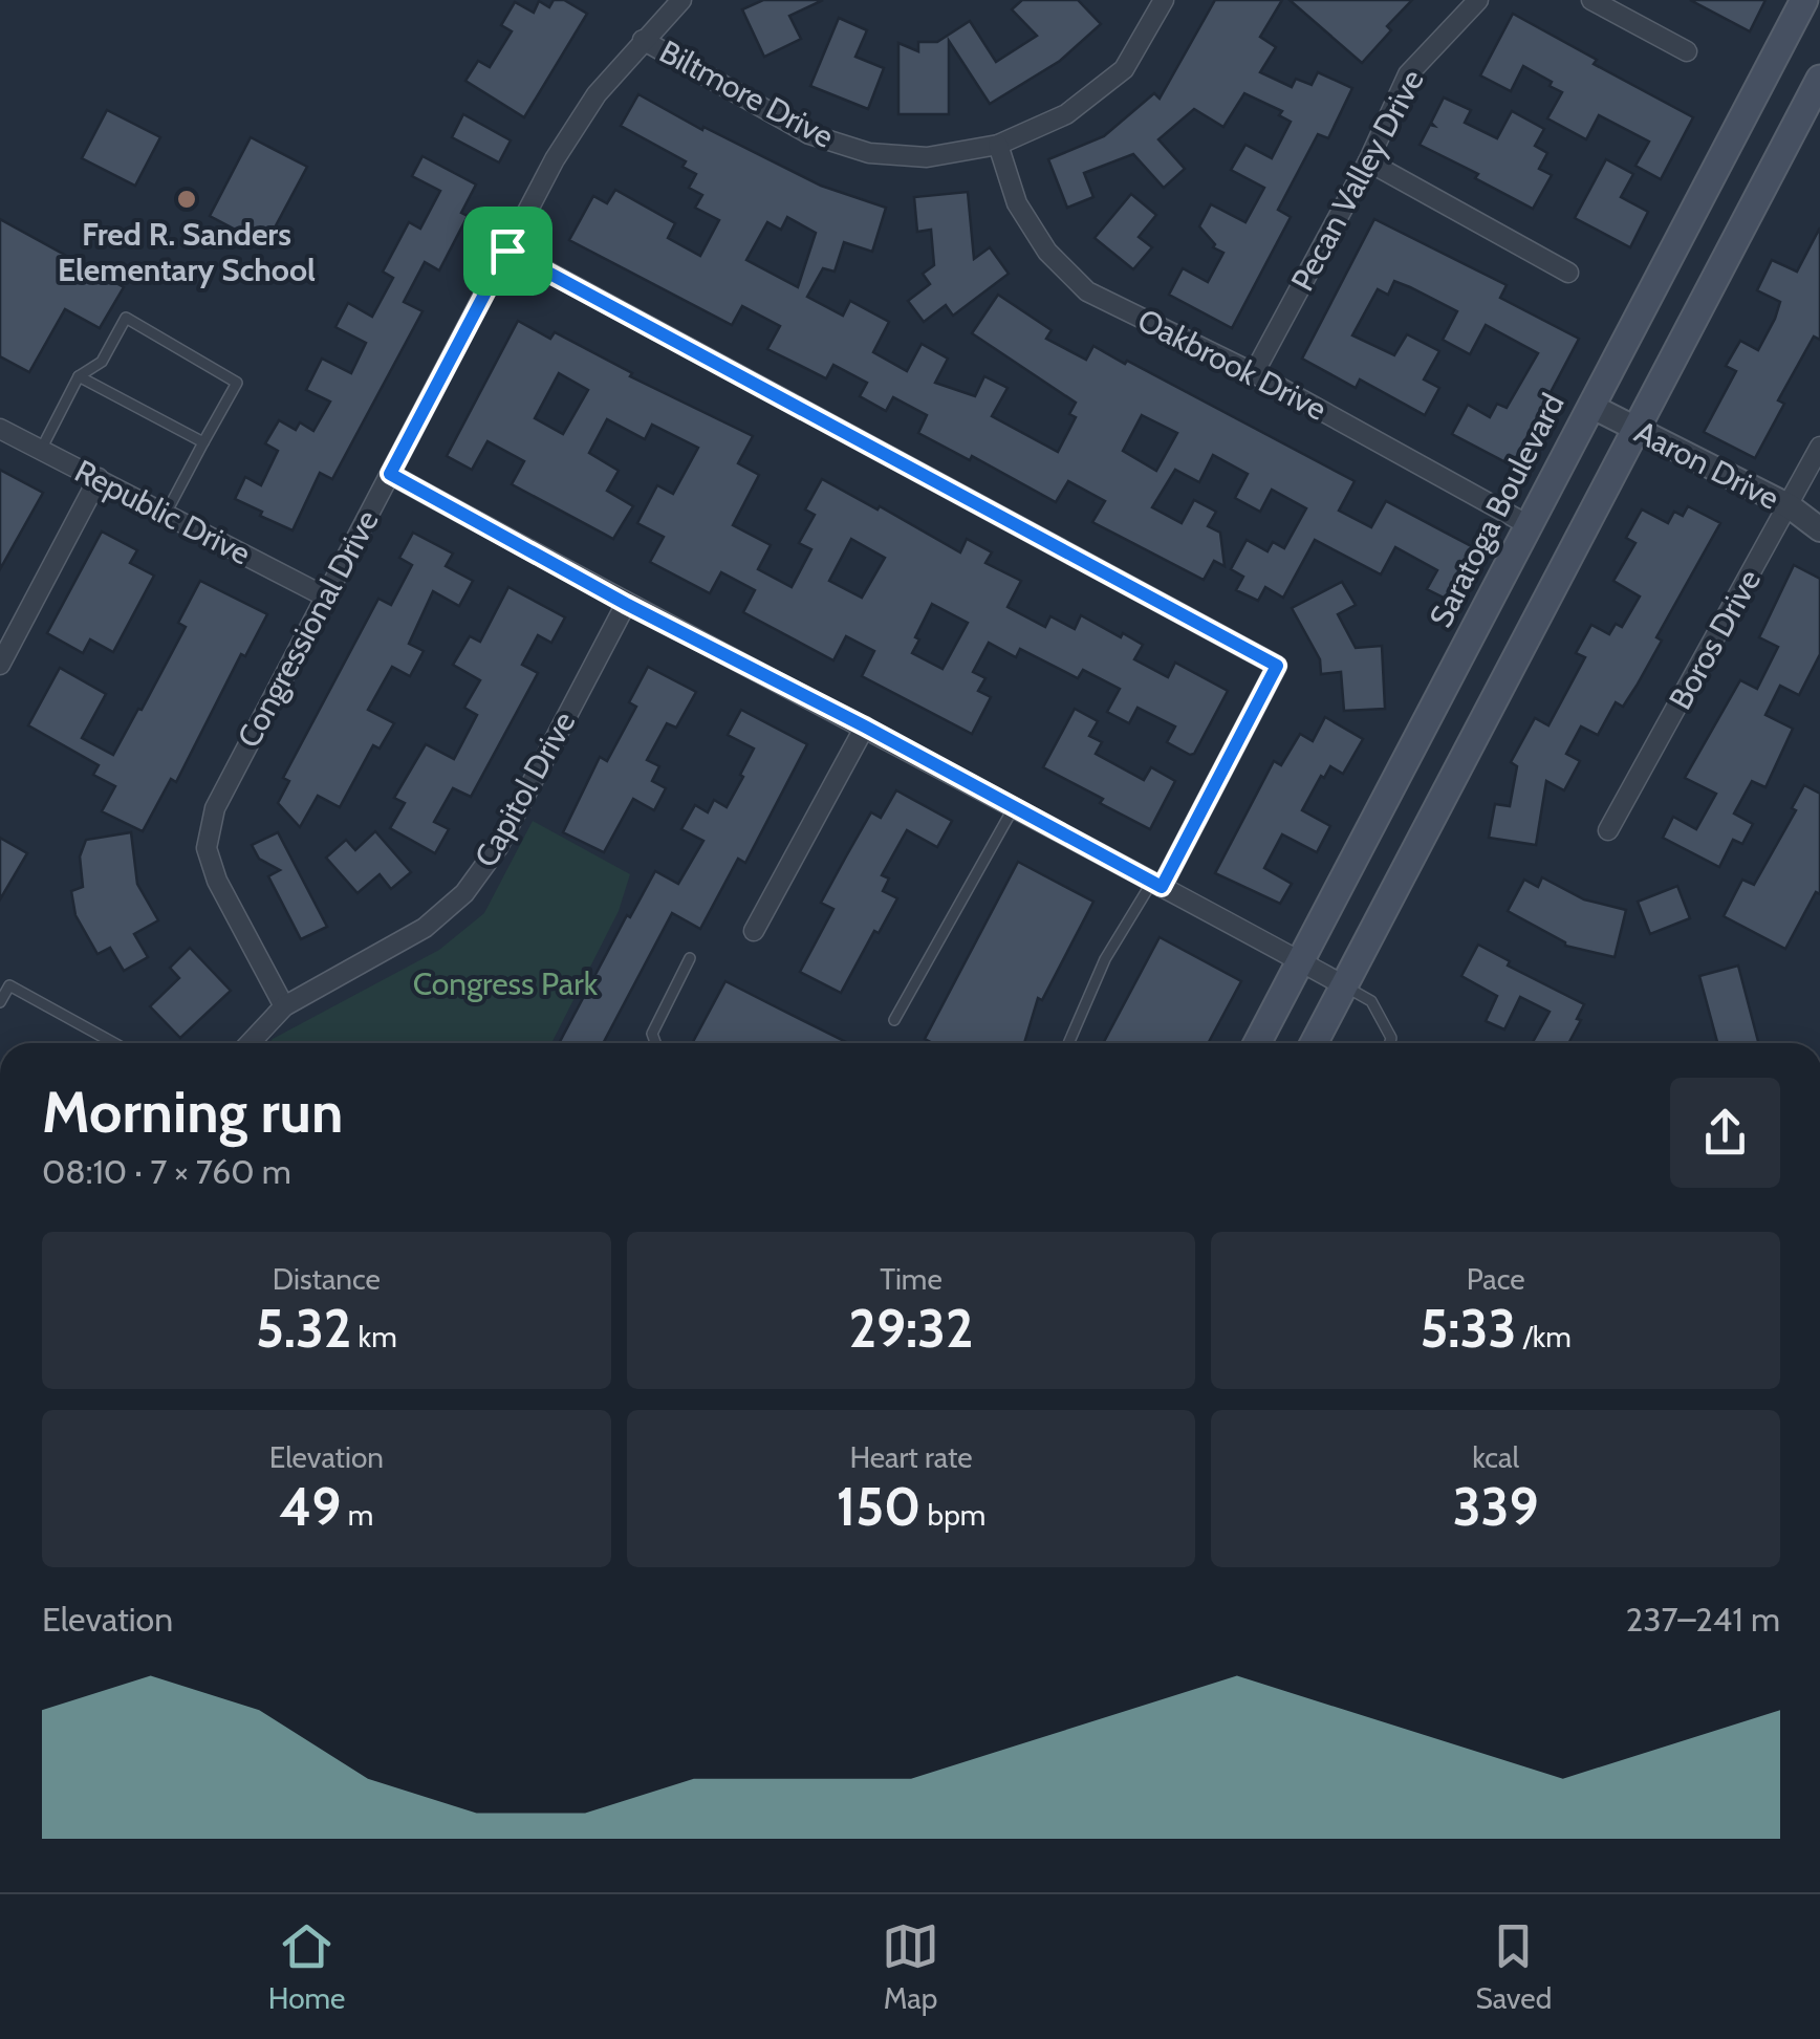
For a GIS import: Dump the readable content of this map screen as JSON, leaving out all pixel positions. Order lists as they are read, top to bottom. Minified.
{"streets":{"main road":["Saratoga Boulevard"],"street":["Biltmore Drive","Pecan Valley Drive","Oakbrook Drive","Aaron Drive","Republic Drive","Congressional Drive","Boros Drive","Capitol Drive"]},"crossings":[["Biltmore Drive","Oakbrook Drive"],["Biltmore Drive","Congressional Drive"],["Pecan Valley Drive","Oakbrook Drive"],["Oakbrook Drive","Saratoga Boulevard"],["Aaron Drive","Saratoga Boulevard"],["Aaron Drive","Boros Drive"],["Republic Drive","Congressional Drive"],["Congressional Drive","Capitol Drive"]],"parks":["Congress Park"],"places":["Fred R. Sanders Elementary School"],"page":{"heading":["Morning run","08:10 · 7 × 760 m"],"stats":[["Distance","5.32 km"],["Time","29:32"],["Pace","5:33 /km"],["Elevation","49 m"],["Heart rate","150 bpm"],["kcal","339"]],"chart":["Elevation","237–241 m"],"tabs":["Home","Map","Saved"]}}
